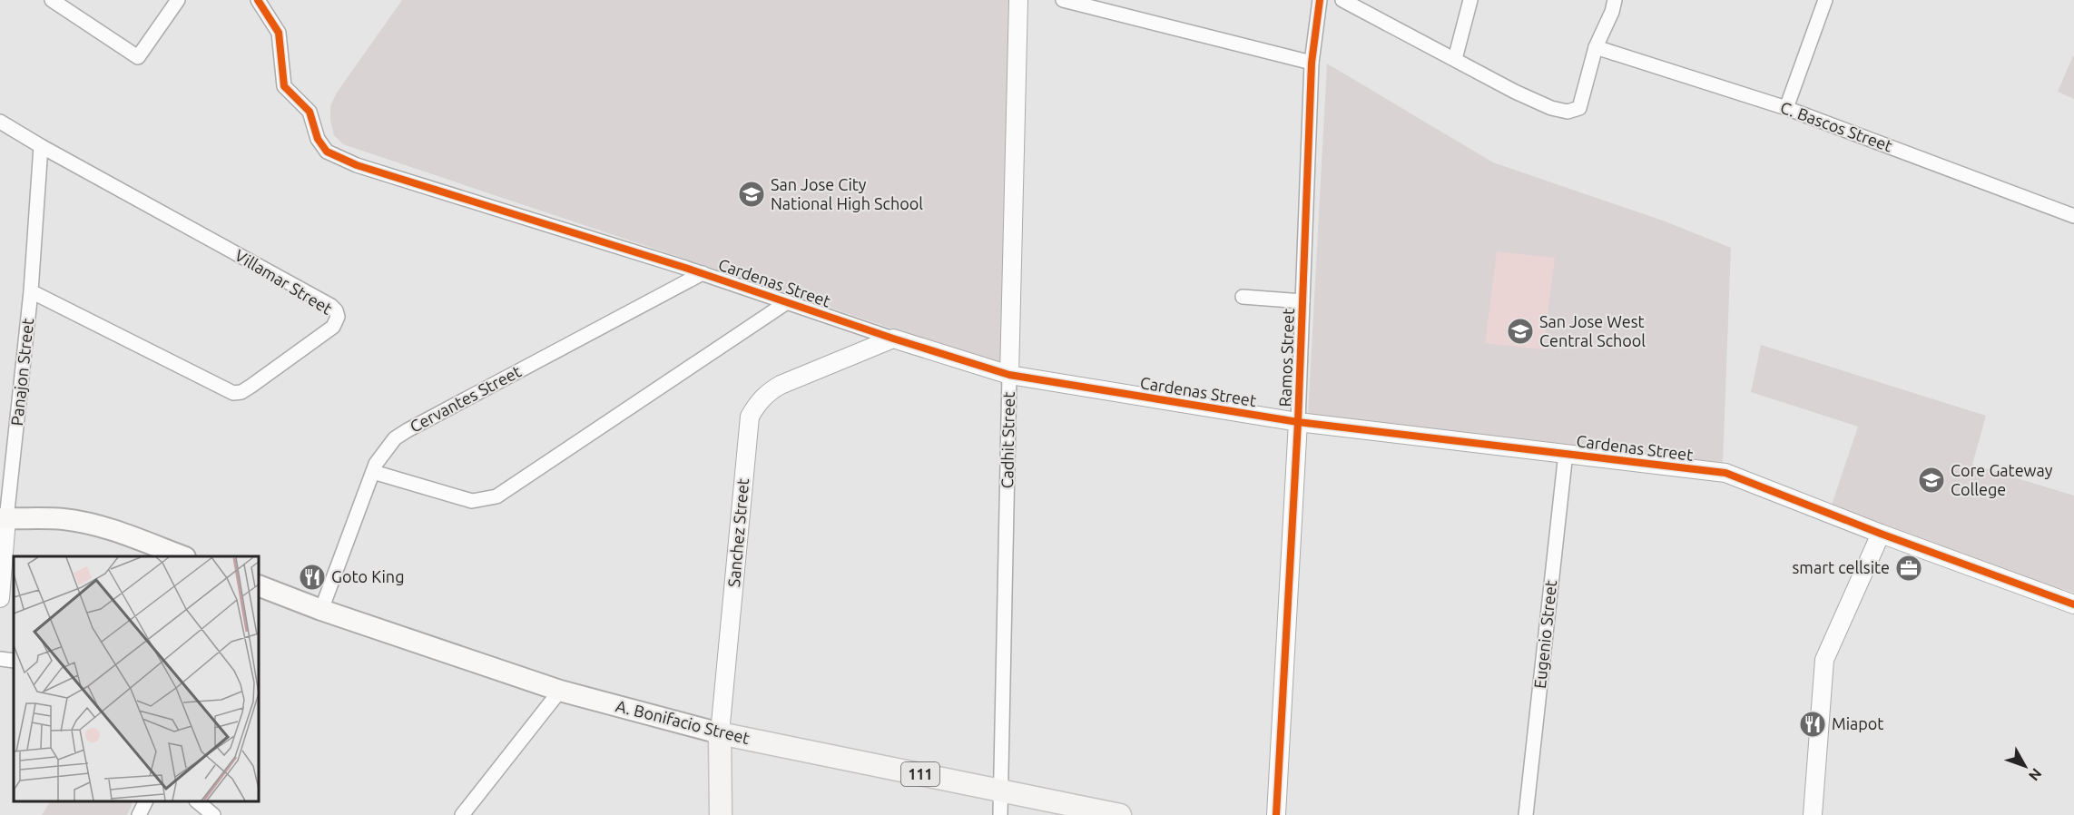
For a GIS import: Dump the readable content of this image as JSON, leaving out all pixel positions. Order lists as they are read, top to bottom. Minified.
{"streets":{"main road":["Sanchez Street","A. Bonifacio Street","111"],"street":["C. Bascos Street","Villamar Street","Cardenas Street","Ramos Street","Panajon Street","Cervantes Street","Cadhit Street","Eugenio Street"]},"crossings":[["Villamar Street","Panajon Street"],["Cardenas Street","Ramos Street"],["Cardenas Street","Cervantes Street"],["Cardenas Street","Cadhit Street"],["Cardenas Street","Sanchez Street"],["Cardenas Street","Eugenio Street"],["Cervantes Street","A. Bonifacio Street"],["Cadhit Street","A. Bonifacio Street"],["Sanchez Street","A. Bonifacio Street"]],"places":{"school or university":["San Jose City National High School","San Jose West Central School","Core Gateway College"],"office":["smart cellsite"],"restaurant":["Goto King","Miapot"]},"north":"bottom right"}
